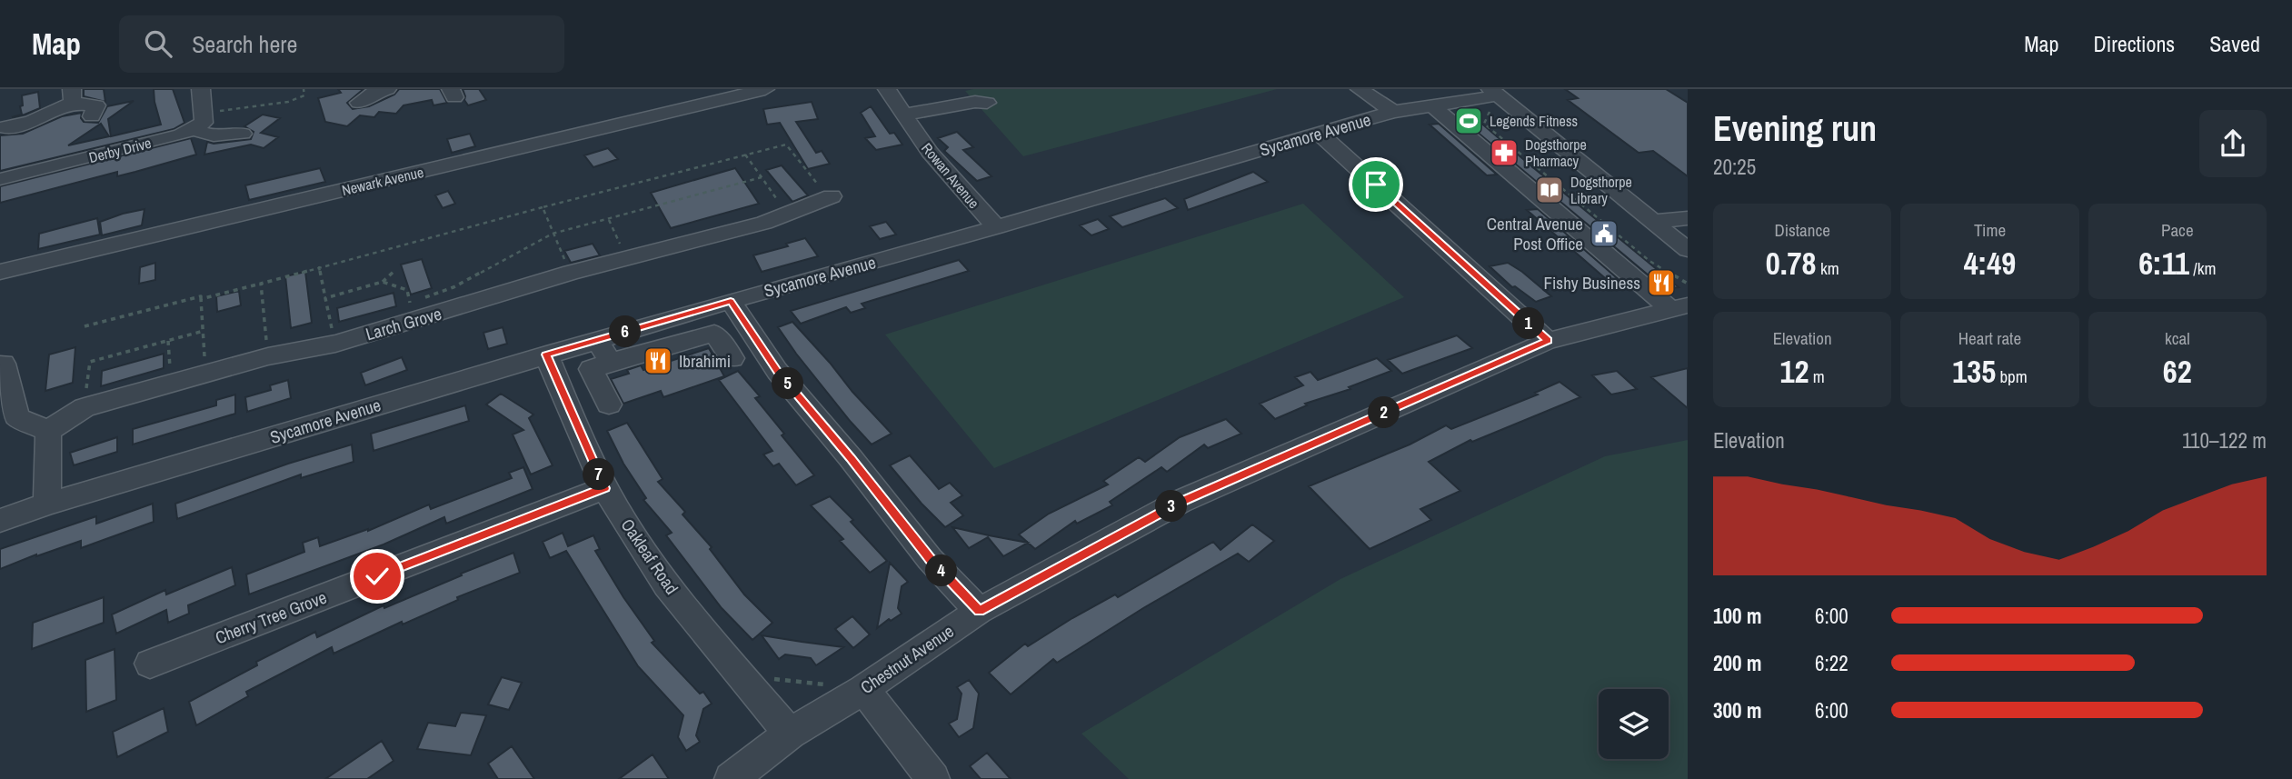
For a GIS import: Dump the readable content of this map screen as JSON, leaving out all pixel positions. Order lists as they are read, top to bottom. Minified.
{"streets":{"street":["Sycamore Avenue","Derby Drive","Rowan Avenue","Newark Avenue","Larch Grove","Oakleaf Road","Cherry Tree Grove","Chestnut Avenue"]},"crossings":[["Sycamore Avenue","Rowan Avenue"],["Sycamore Avenue","Oakleaf Road"],["Oakleaf Road","Cherry Tree Grove"],["Oakleaf Road","Chestnut Avenue"]],"places":{"sports":["Legends Fitness"],"pharmacy":["Dogsthorpe Pharmacy"],"library":["Dogsthorpe Library"],"public building":["Central Avenue Post Office"],"restaurant":["Fishy Business","Ibrahimi"]},"page":{"header":"Map","search":"Search here","nav":["Map","Directions","Saved"],"heading":["Evening run","20:25"],"stats":[["Distance","0.78 km"],["Time","4:49"],["Pace","6:11 /km"],["Elevation","12 m"],["Heart rate","135 bpm"],["kcal","62"]],"pins":["1","6","5","2","7","3","4"],"chart":["Elevation","110–122 m"],"list":[{"name":"100 m","note":"6:00"},{"name":"200 m","note":"6:22"},{"name":"300 m","note":"6:00"}]}}
